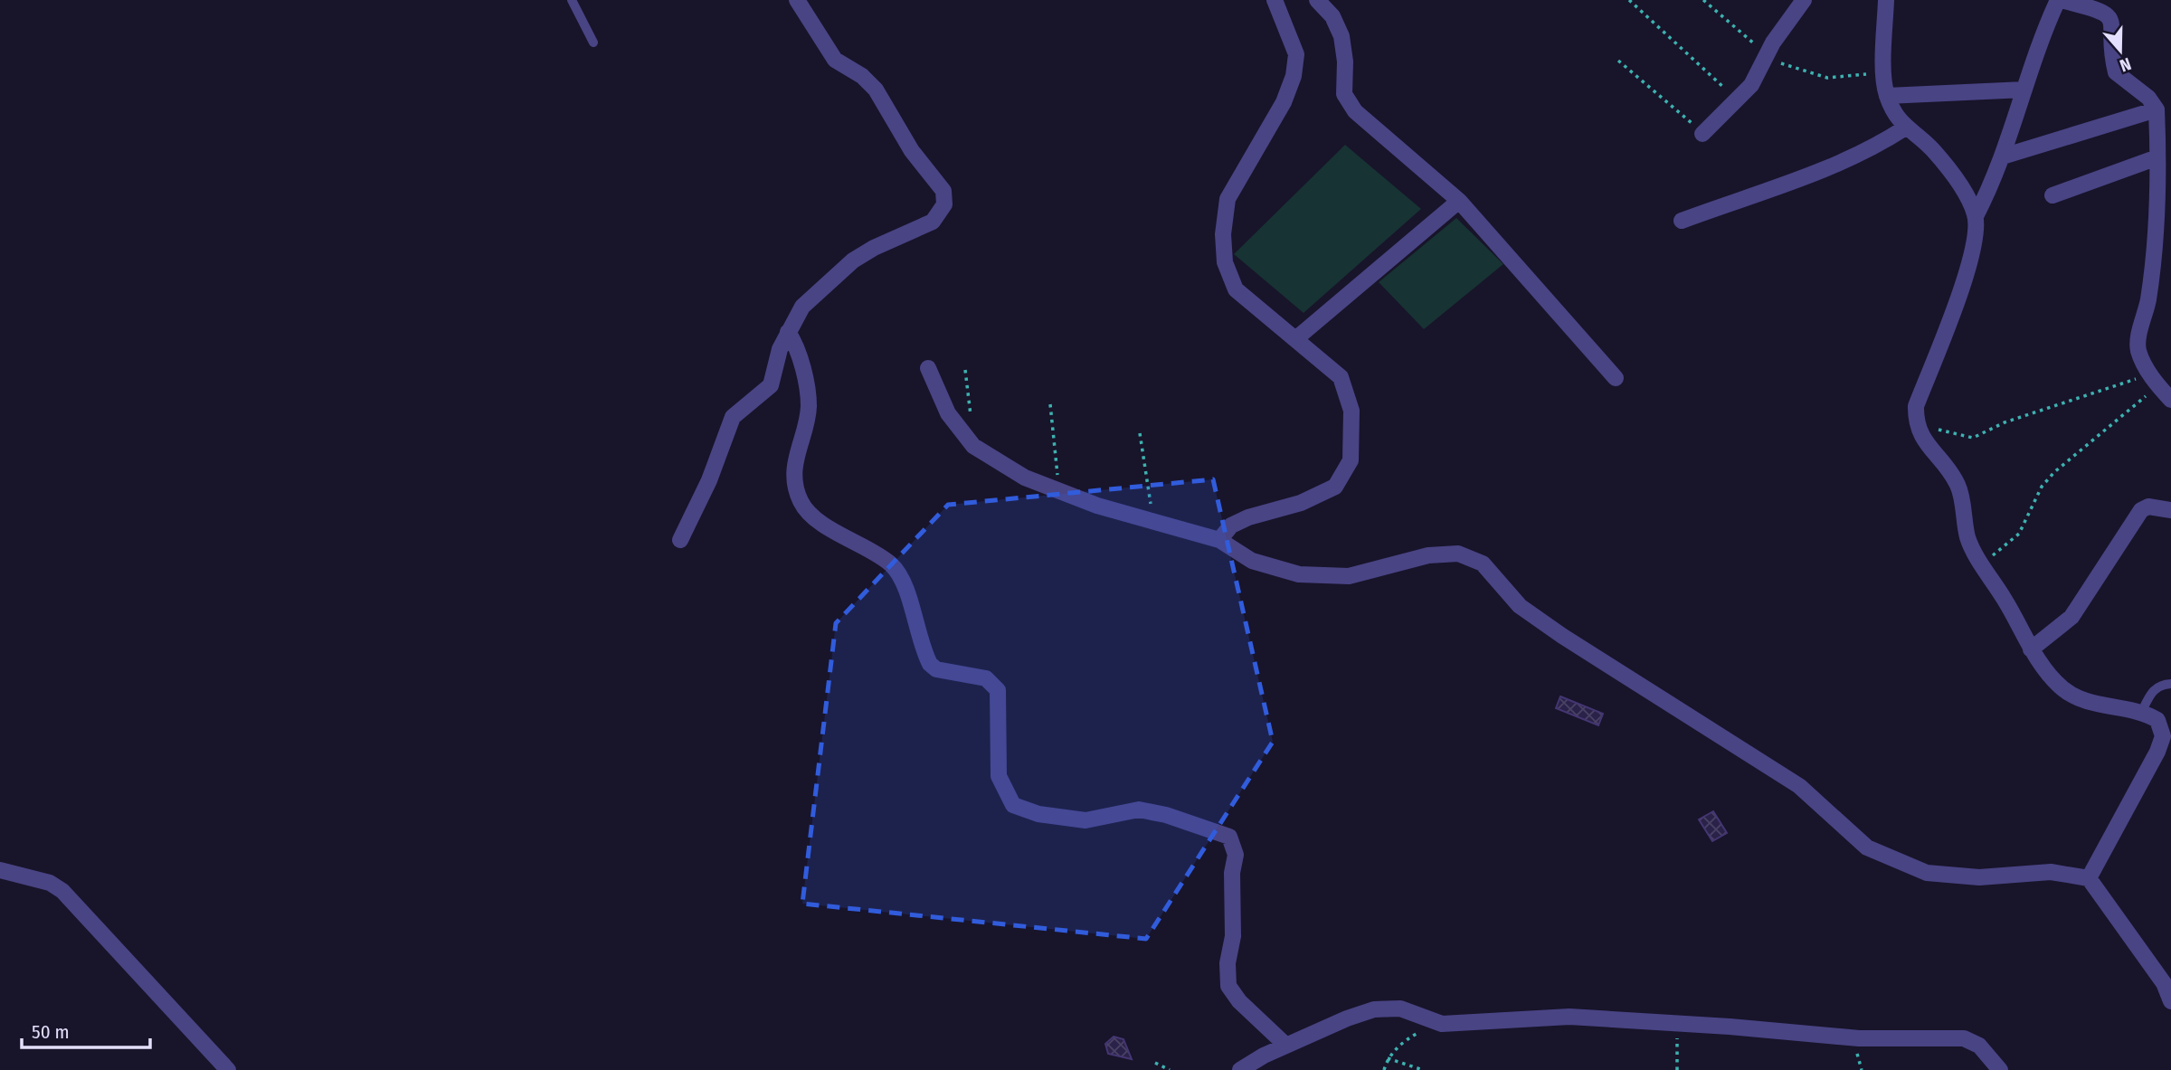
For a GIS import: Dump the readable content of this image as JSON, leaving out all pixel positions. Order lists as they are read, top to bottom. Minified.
{"scale_bar":"50 m","north":"bottom"}
